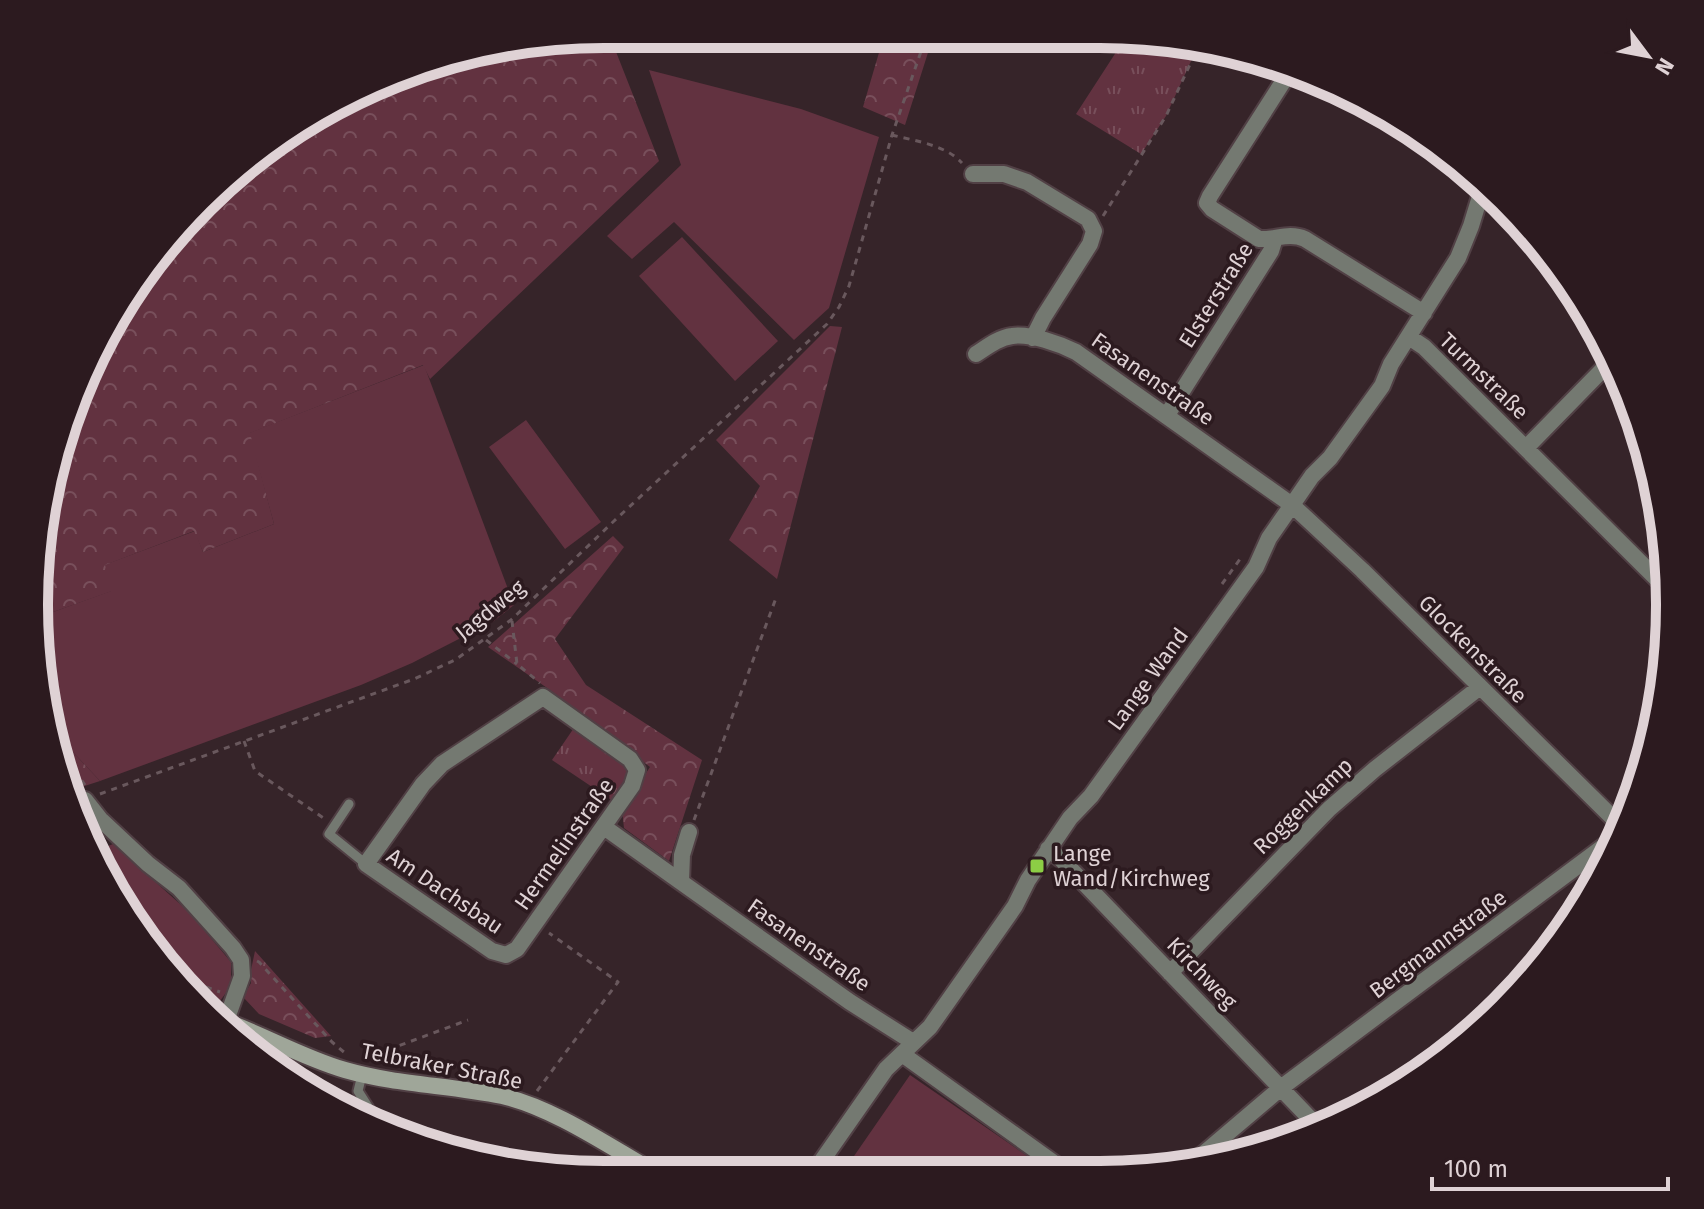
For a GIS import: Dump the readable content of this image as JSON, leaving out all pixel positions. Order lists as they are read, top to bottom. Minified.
{"streets":{"street":["Elsterstraße","Turmstraße","Fasanenstraße","Glockenstraße","Lange Wand","Roggenkamp","Hermelinstraße","Am Dachsbau","Bergmannstraße","Kirchweg","Telbraker Straße"],"path":["Jagdweg"]},"crossings":[["Elsterstraße","Fasanenstraße"],["Elsterstraße","Lange Wand"],["Turmstraße","Lange Wand"],["Fasanenstraße","Glockenstraße"],["Fasanenstraße","Lange Wand"],["Fasanenstraße","Hermelinstraße"],["Glockenstraße","Lange Wand"],["Glockenstraße","Roggenkamp"],["Lange Wand","Kirchweg"],["Roggenkamp","Kirchweg"],["Hermelinstraße","Am Dachsbau"],["Bergmannstraße","Kirchweg"]],"places":{"transit":["Lange Wand/Kirchweg"]},"scale_bar":"100 m","north":"bottom right"}
